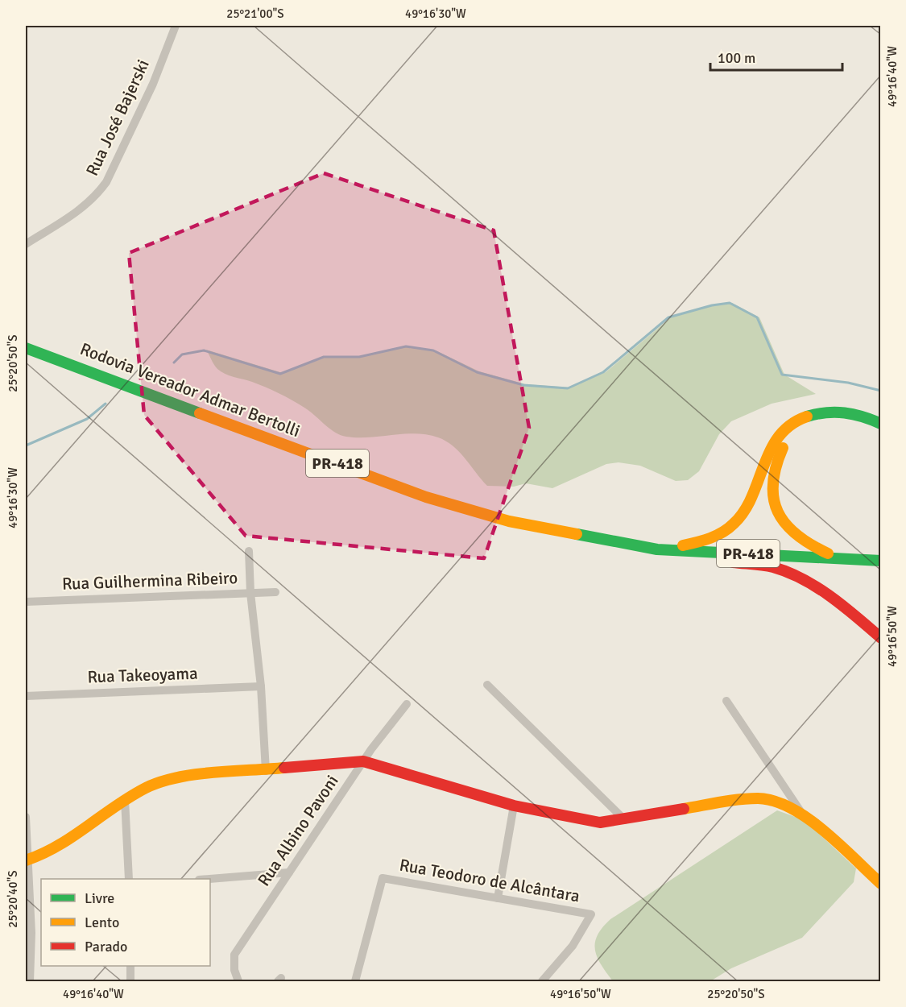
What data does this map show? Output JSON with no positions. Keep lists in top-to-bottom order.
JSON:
{
  "streets": {
    "main road": ["Rodovia Vereador Admar Bertolli", "PR-418"],
    "street": [
      "Rua José Bajerski",
      "Rua Guilhermina Ribeiro",
      "Rua Takeoyama",
      "Rua Albino Pavoni",
      "Rua Teodoro de Alcântara"
    ]
  },
  "legend": ["Livre", "Lento", "Parado"],
  "scale_bar": "100 m",
  "coordinates": [
    "25°21'00\"S",
    "49°16'30\"W",
    "49°16'40\"W",
    "25°20'50\"S",
    "49°16'50\"W",
    "25°20'40\"S"
  ]
}
